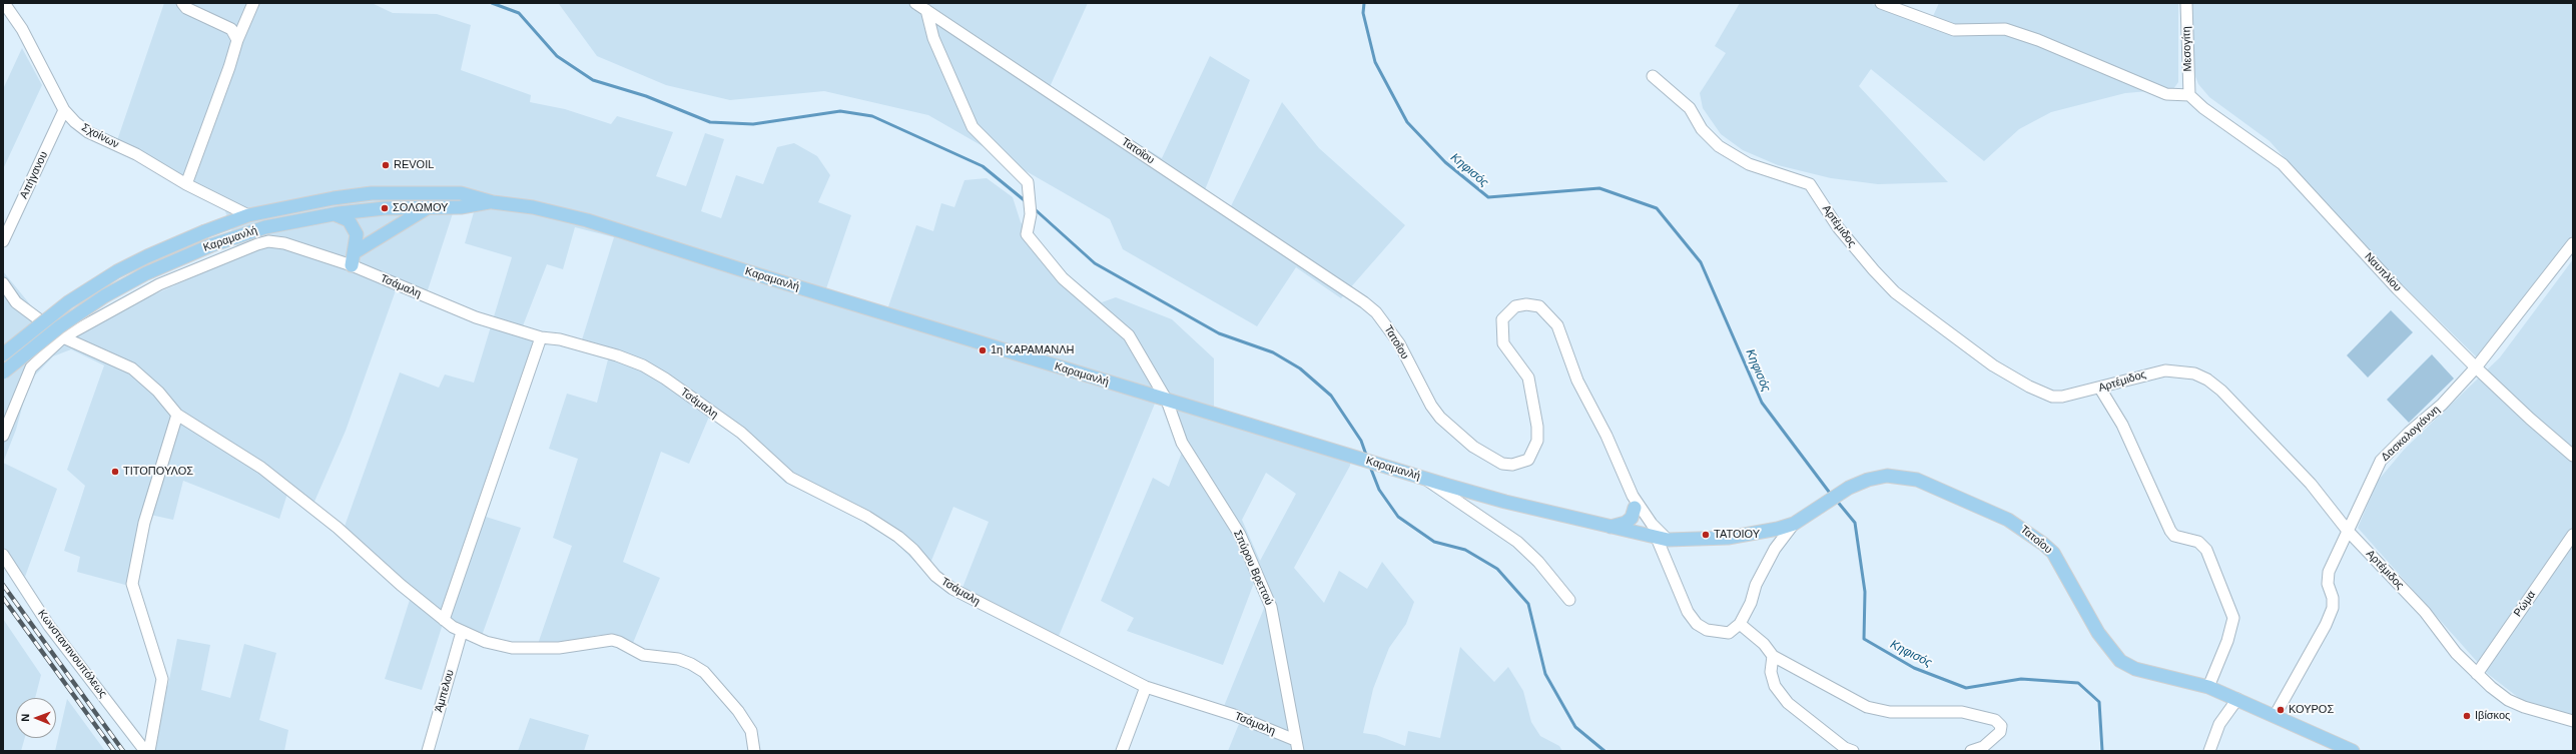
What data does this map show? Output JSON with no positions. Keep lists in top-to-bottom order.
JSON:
{
  "streets": {
    "main road": ["Τατοΐου", "Καραμανλή"],
    "street": [
      "Μεσογίτη",
      "Σχοίνων",
      "Απήγανου",
      "Αρτέμιδος",
      "Ναυπλίου",
      "Τσάμαλη",
      "Δασκαλογιάννη",
      "Σπύρου Βρεττού",
      "Ρώμα",
      "Κωνσταντινουπόλεως",
      "Άμπελου"
    ]
  },
  "crossings": [
    ["Μεσογίτη", "Ναυπλίου"],
    ["Σχοίνων", "Απήγανου"],
    ["Σχοίνων", "Καραμανλή"],
    ["Τατοΐου", "Καραμανλή"],
    ["Τατοΐου", "Δασκαλογιάννη"],
    ["Τατοΐου", "Σπύρου Βρεττού"],
    ["Αρτέμιδος", "Δασκαλογιάννη"],
    ["Αρτέμιδος", "Ρώμα"],
    ["Καραμανλή", "Σπύρου Βρεττού"],
    ["Ναυπλίου", "Δασκαλογιάννη"],
    ["Τσάμαλη", "Σπύρου Βρεττού"]
  ],
  "water": ["Κηφισός"],
  "places": [
    "REVOIL",
    "ΣΟΛΩΜΟΥ",
    "1η ΚΑΡΑΜΑΝΛΗ",
    "ΤΙΤΟΠΟΥΛΟΣ",
    "ΤΑΤΟΙΟΥ",
    "ΚΟΥΡΟΣ",
    "Ιβίσκος"
  ],
  "north": "left"
}
